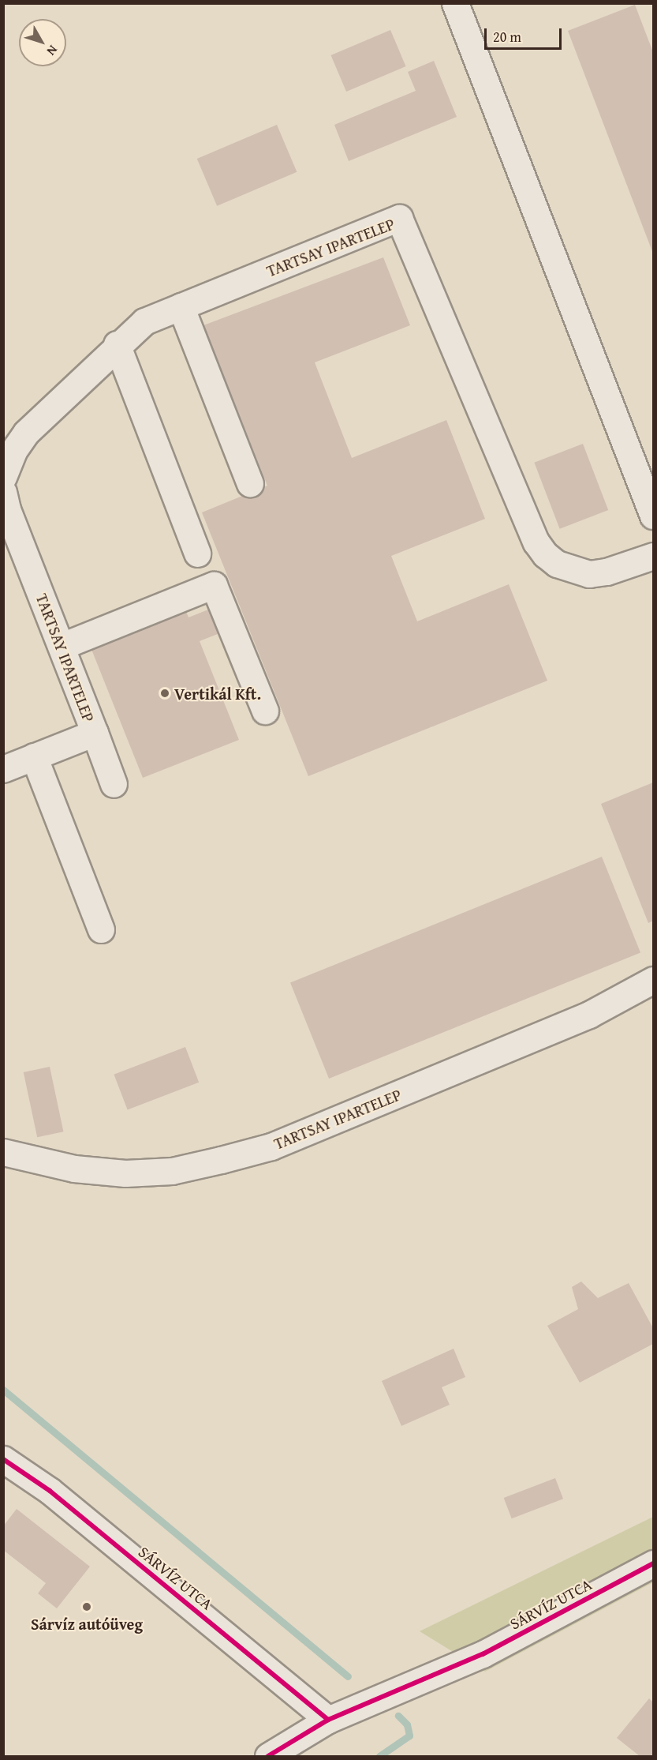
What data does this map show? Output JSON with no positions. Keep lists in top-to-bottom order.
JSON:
{
  "streets": {
    "street": ["TARTSAY IPARTELEP", "SÁRVÍZ UTCA"]
  },
  "places": ["Vertikál Kft.", "Sárvíz autóüveg"],
  "scale_bar": "20 m",
  "north": "bottom right"
}
